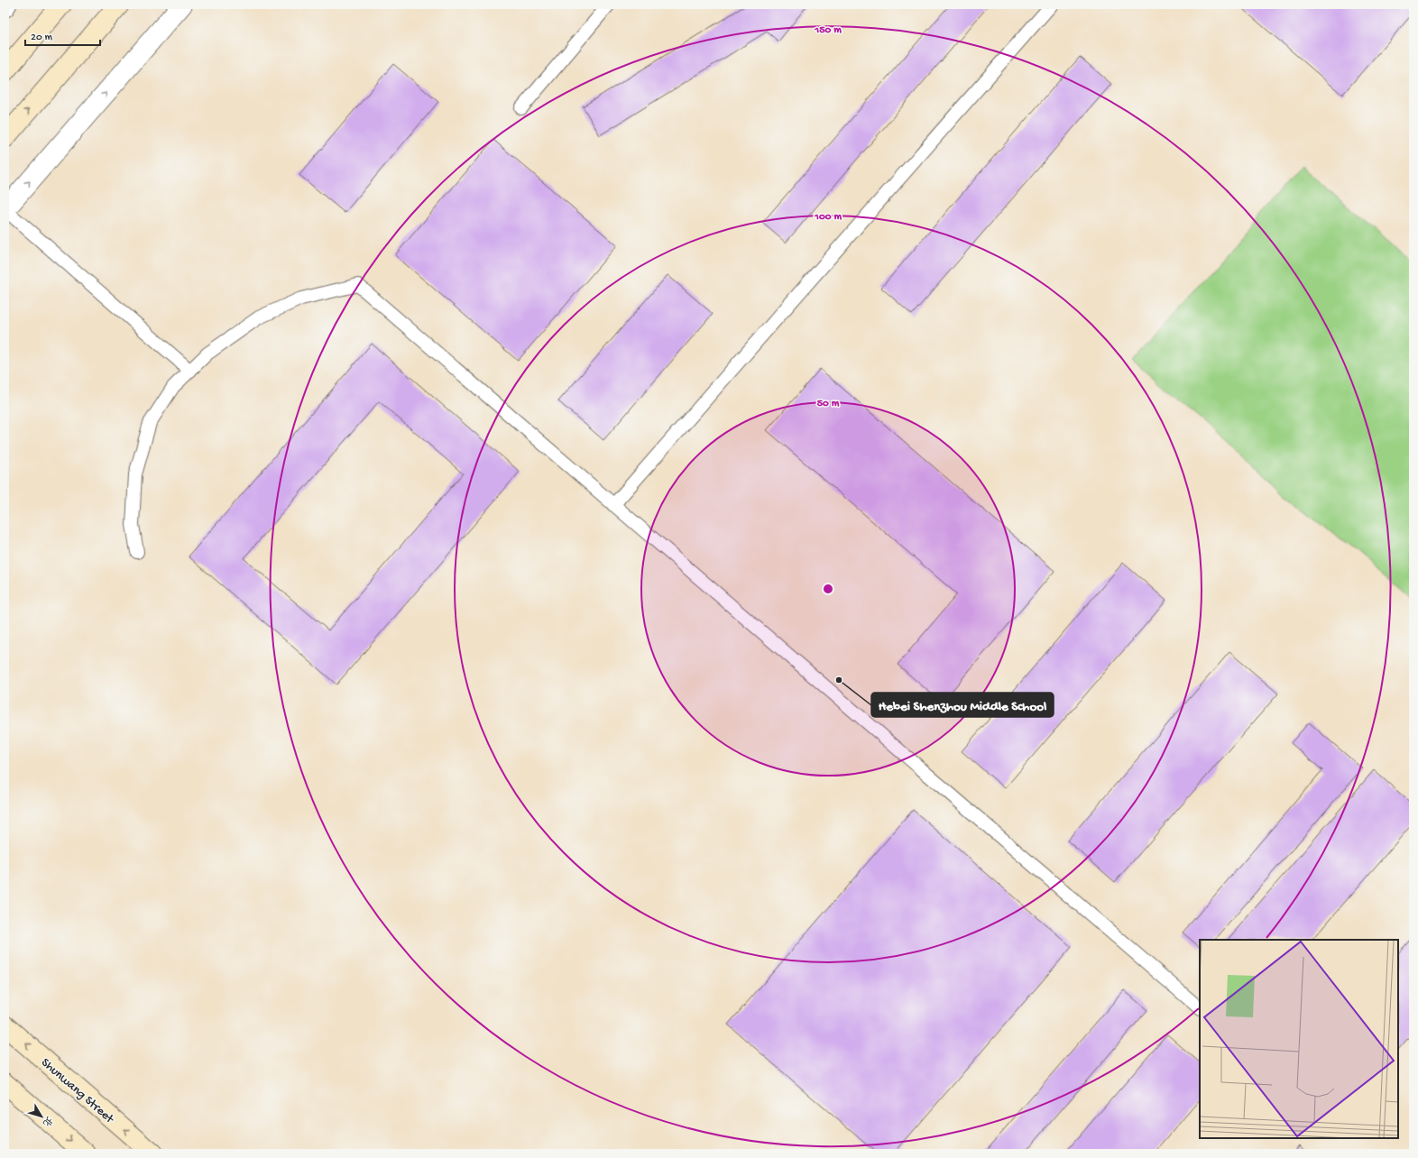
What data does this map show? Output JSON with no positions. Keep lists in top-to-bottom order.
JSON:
{
  "streets": {
    "street": ["Shunwang Street"]
  },
  "places": ["Hebei Shenzhou Middle School"],
  "scale_bar": "20 m",
  "north": "bottom right",
  "rings": ["150 m", "100 m", "50 m"]
}
